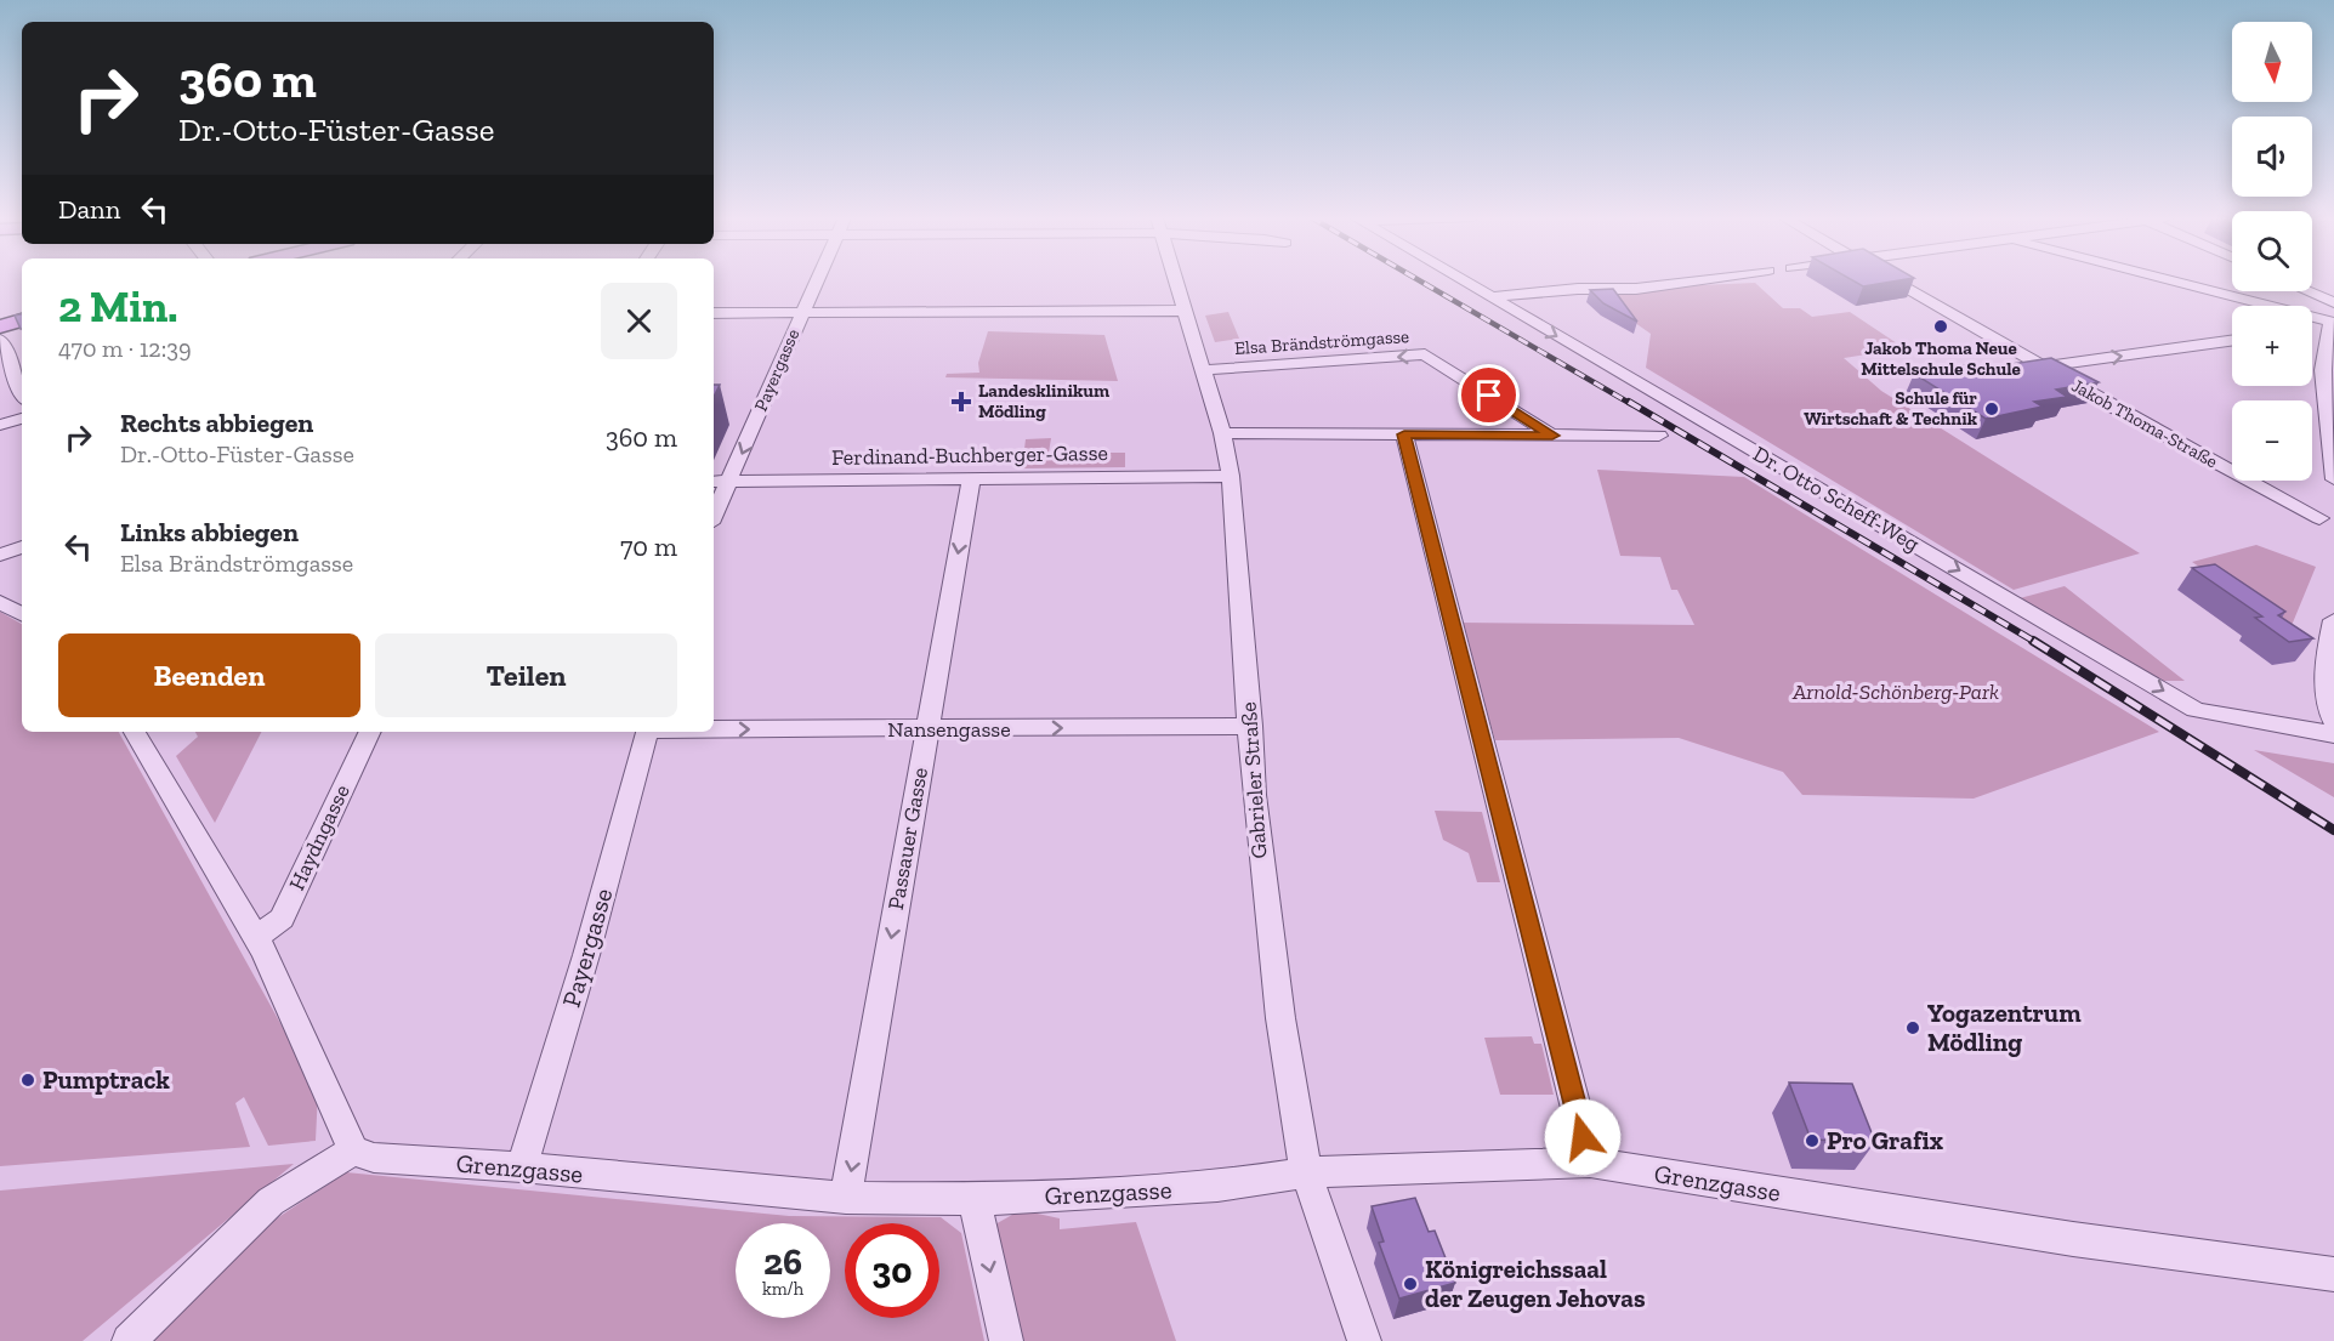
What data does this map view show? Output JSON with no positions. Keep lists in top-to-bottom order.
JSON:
{
  "streets": {
    "street": [
      "Elsa Brändströmgasse",
      "Payergasse",
      "Jakob Thoma-Straße",
      "Ferdinand-Buchberger-Gasse",
      "Dr. Otto Scheff-Weg",
      "Nansengasse",
      "Gabrieler Straße",
      "Haydngasse",
      "Passauer Gasse",
      "Grenzgasse"
    ]
  },
  "crossings": [
    ["Elsa Brändströmgasse", "Gabrieler Straße"],
    ["Payergasse", "Ferdinand-Buchberger-Gasse"],
    ["Payergasse", "Grenzgasse"],
    ["Ferdinand-Buchberger-Gasse", "Gabrieler Straße"],
    ["Ferdinand-Buchberger-Gasse", "Passauer Gasse"],
    ["Nansengasse", "Gabrieler Straße"],
    ["Nansengasse", "Passauer Gasse"],
    ["Gabrieler Straße", "Grenzgasse"],
    ["Passauer Gasse", "Grenzgasse"]
  ],
  "one_way": ["Dr. Otto Scheff-Weg", "Nansengasse", "Passauer Gasse"],
  "parks": ["Arnold-Schönberg-Park"],
  "places": {
    "other": [
      "Jakob Thoma Neue Mittelschule Schule",
      "Schule für Wirtschaft & Technik",
      "Yogazentrum Mödling",
      "Pumptrack",
      "Pro Grafix",
      "Königreichssaal der Zeugen Jehovas"
    ],
    "health": ["Landesklinikum Mödling"]
  },
  "north": "bottom",
  "page": {
    "map_buttons": ["+", "−"],
    "turn": ["360 m", "Dr.-Otto-Füster-Gasse"],
    "then": "Dann",
    "heading": ["2 Min.", "470 m · 12:39"],
    "list": [
      {
        "name": "Rechts abbiegen",
        "note": "Dr.-Otto-Füster-Gasse",
        "value": "360 m"
      },
      {
        "name": "Links abbiegen",
        "note": "Elsa Brändströmgasse",
        "value": "70 m"
      }
    ],
    "buttons": ["Beenden", "Teilen"],
    "speed": "26 km/h",
    "limit": "30"
  }
}
